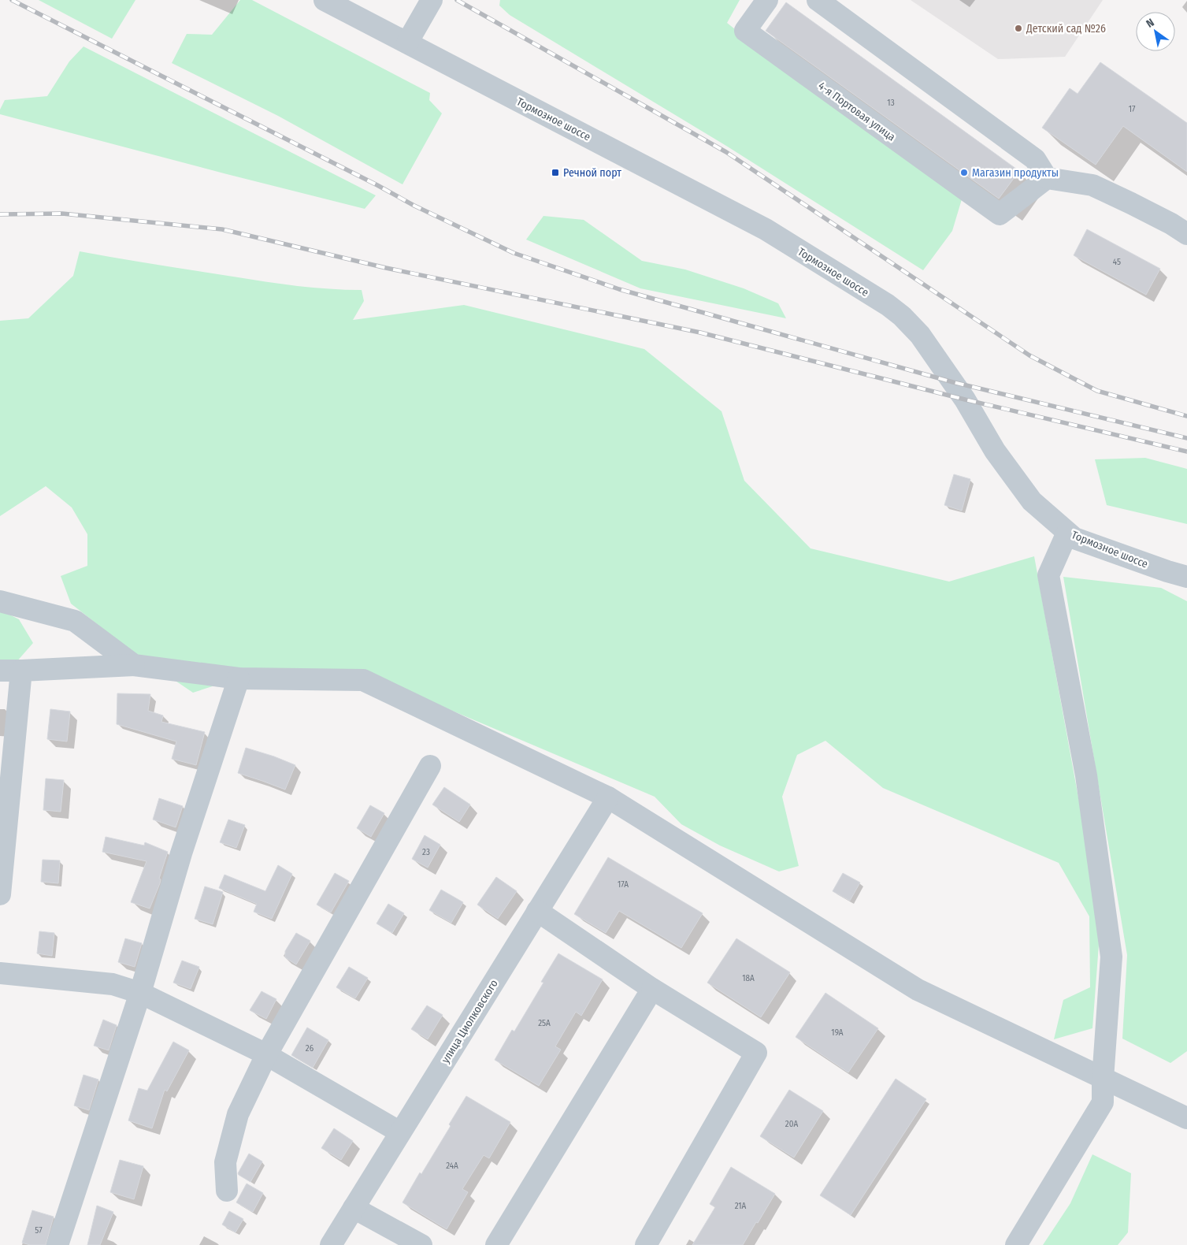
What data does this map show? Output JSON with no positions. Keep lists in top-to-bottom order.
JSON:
{
  "streets": {
    "street": ["4-я Портовая улица", "Тормозное шоссе", "улица Циолковского"]
  },
  "places": {
    "other": ["Детский сад №26", "Магазин продукты"],
    "transit": ["Речной порт"]
  },
  "house_numbers": [
    "13",
    "17",
    "45",
    "23",
    "17А",
    "18А",
    "25А",
    "19А",
    "26",
    "20А",
    "24А",
    "21А",
    "57"
  ],
  "north": "top left"
}
